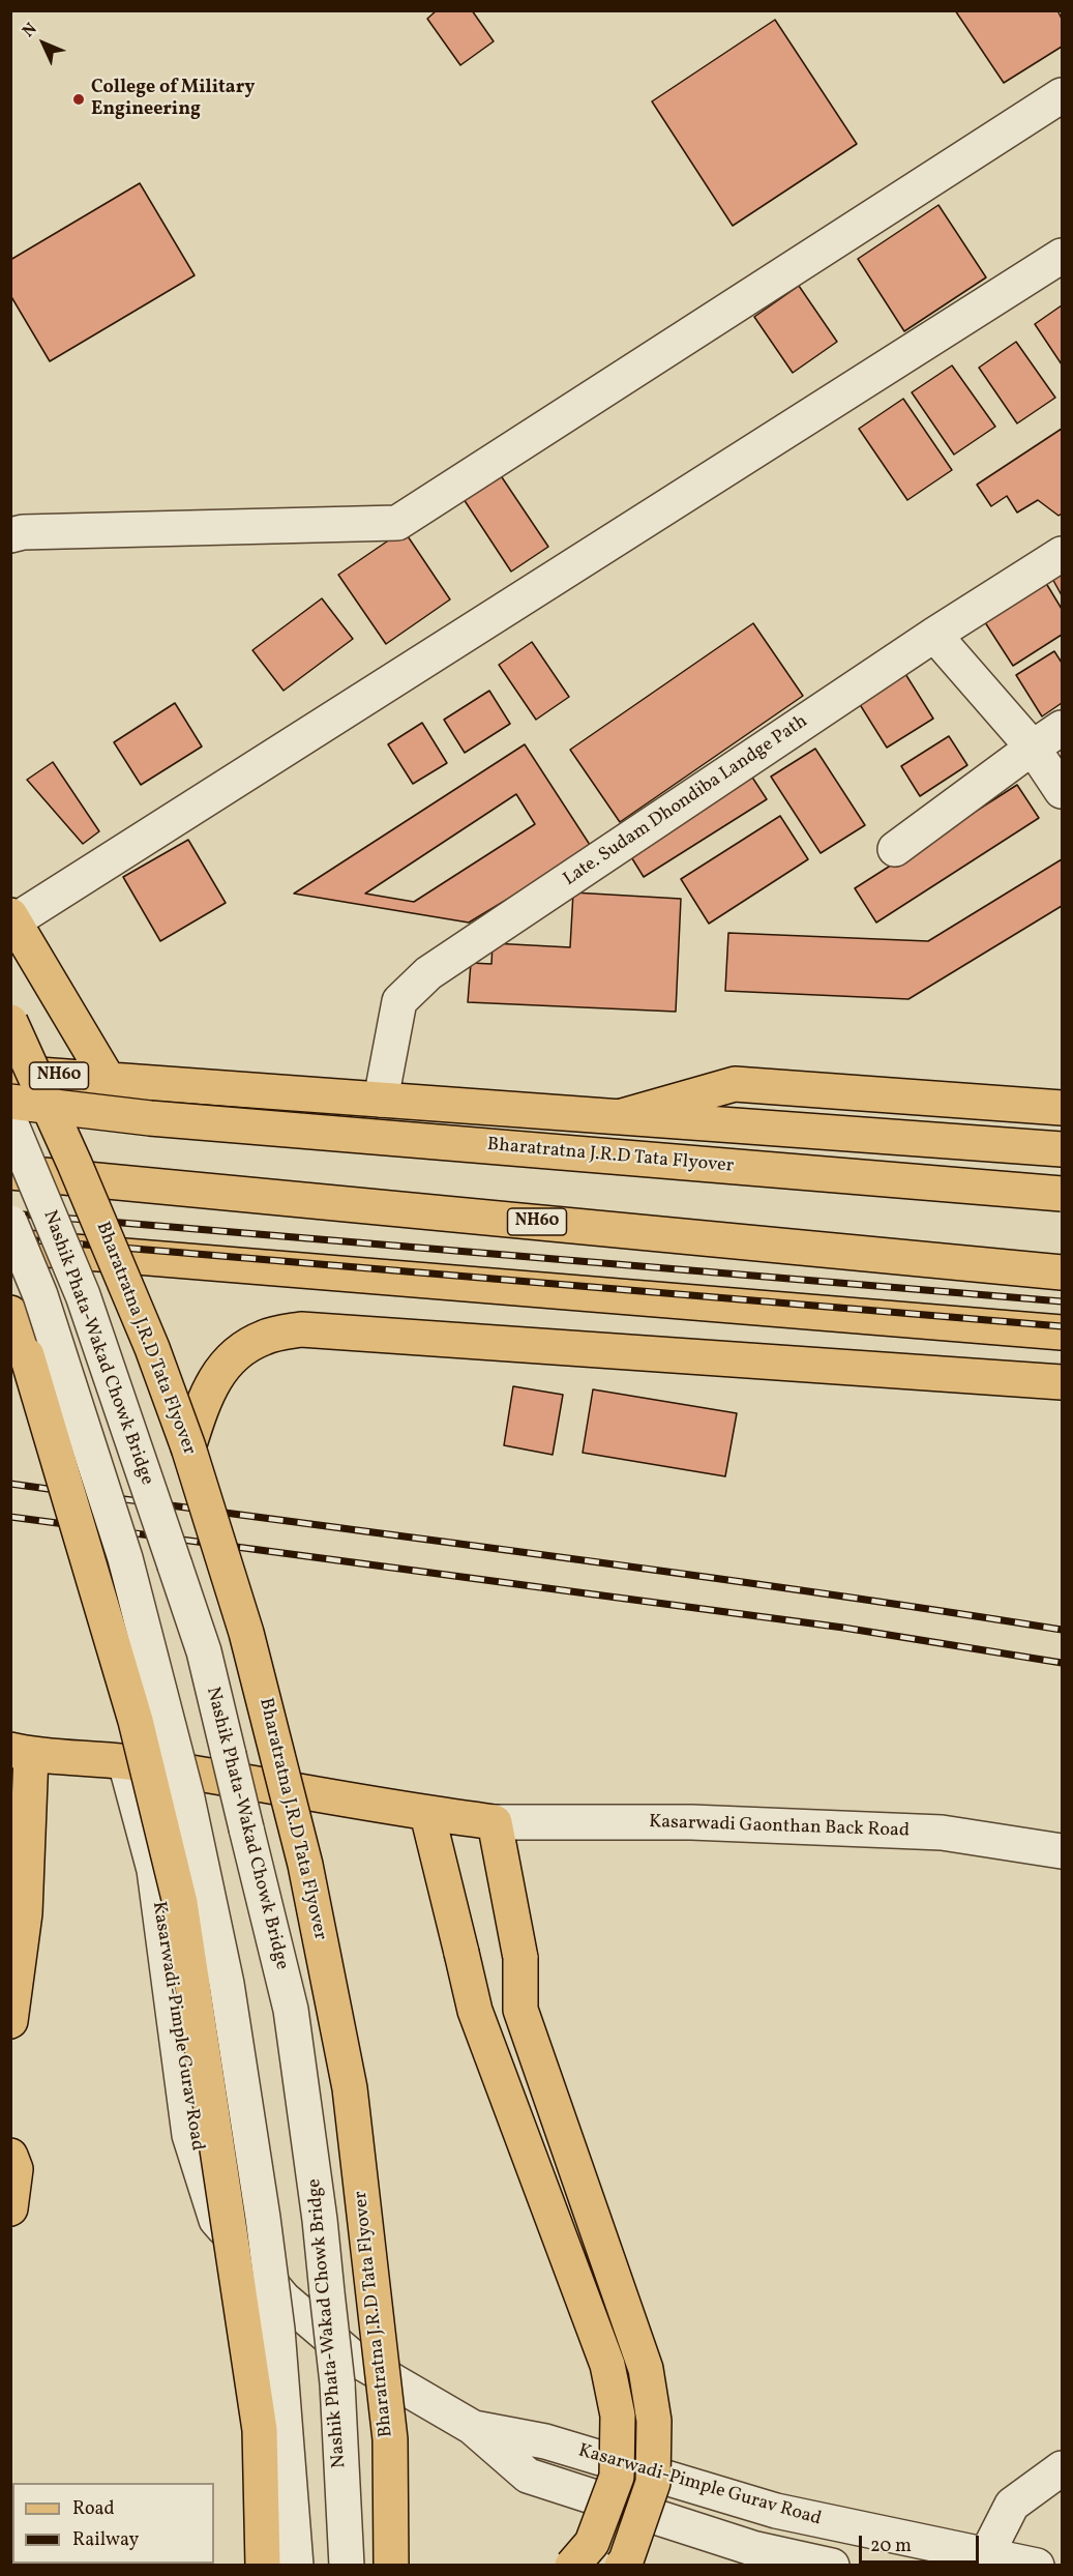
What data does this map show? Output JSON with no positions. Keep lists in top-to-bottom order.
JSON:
{
  "streets": {
    "main road": ["NH60", "Bharatratna J.R.D Tata Flyover"],
    "street": [
      "Late. Sudam Dhondiba Landge Path",
      "Nashik Phata-Wakad Chowk Bridge",
      "Kasarwadi Gaonthan Back Road",
      "Kasarwadi-Pimple Gurav Road"
    ]
  },
  "crossings": [
    ["Late. Sudam Dhondiba Landge Path", "NH60"]
  ],
  "places": ["College of Military Engineering"],
  "legend": ["Road", "Railway"],
  "scale_bar": "20 m",
  "north": "top left"
}
